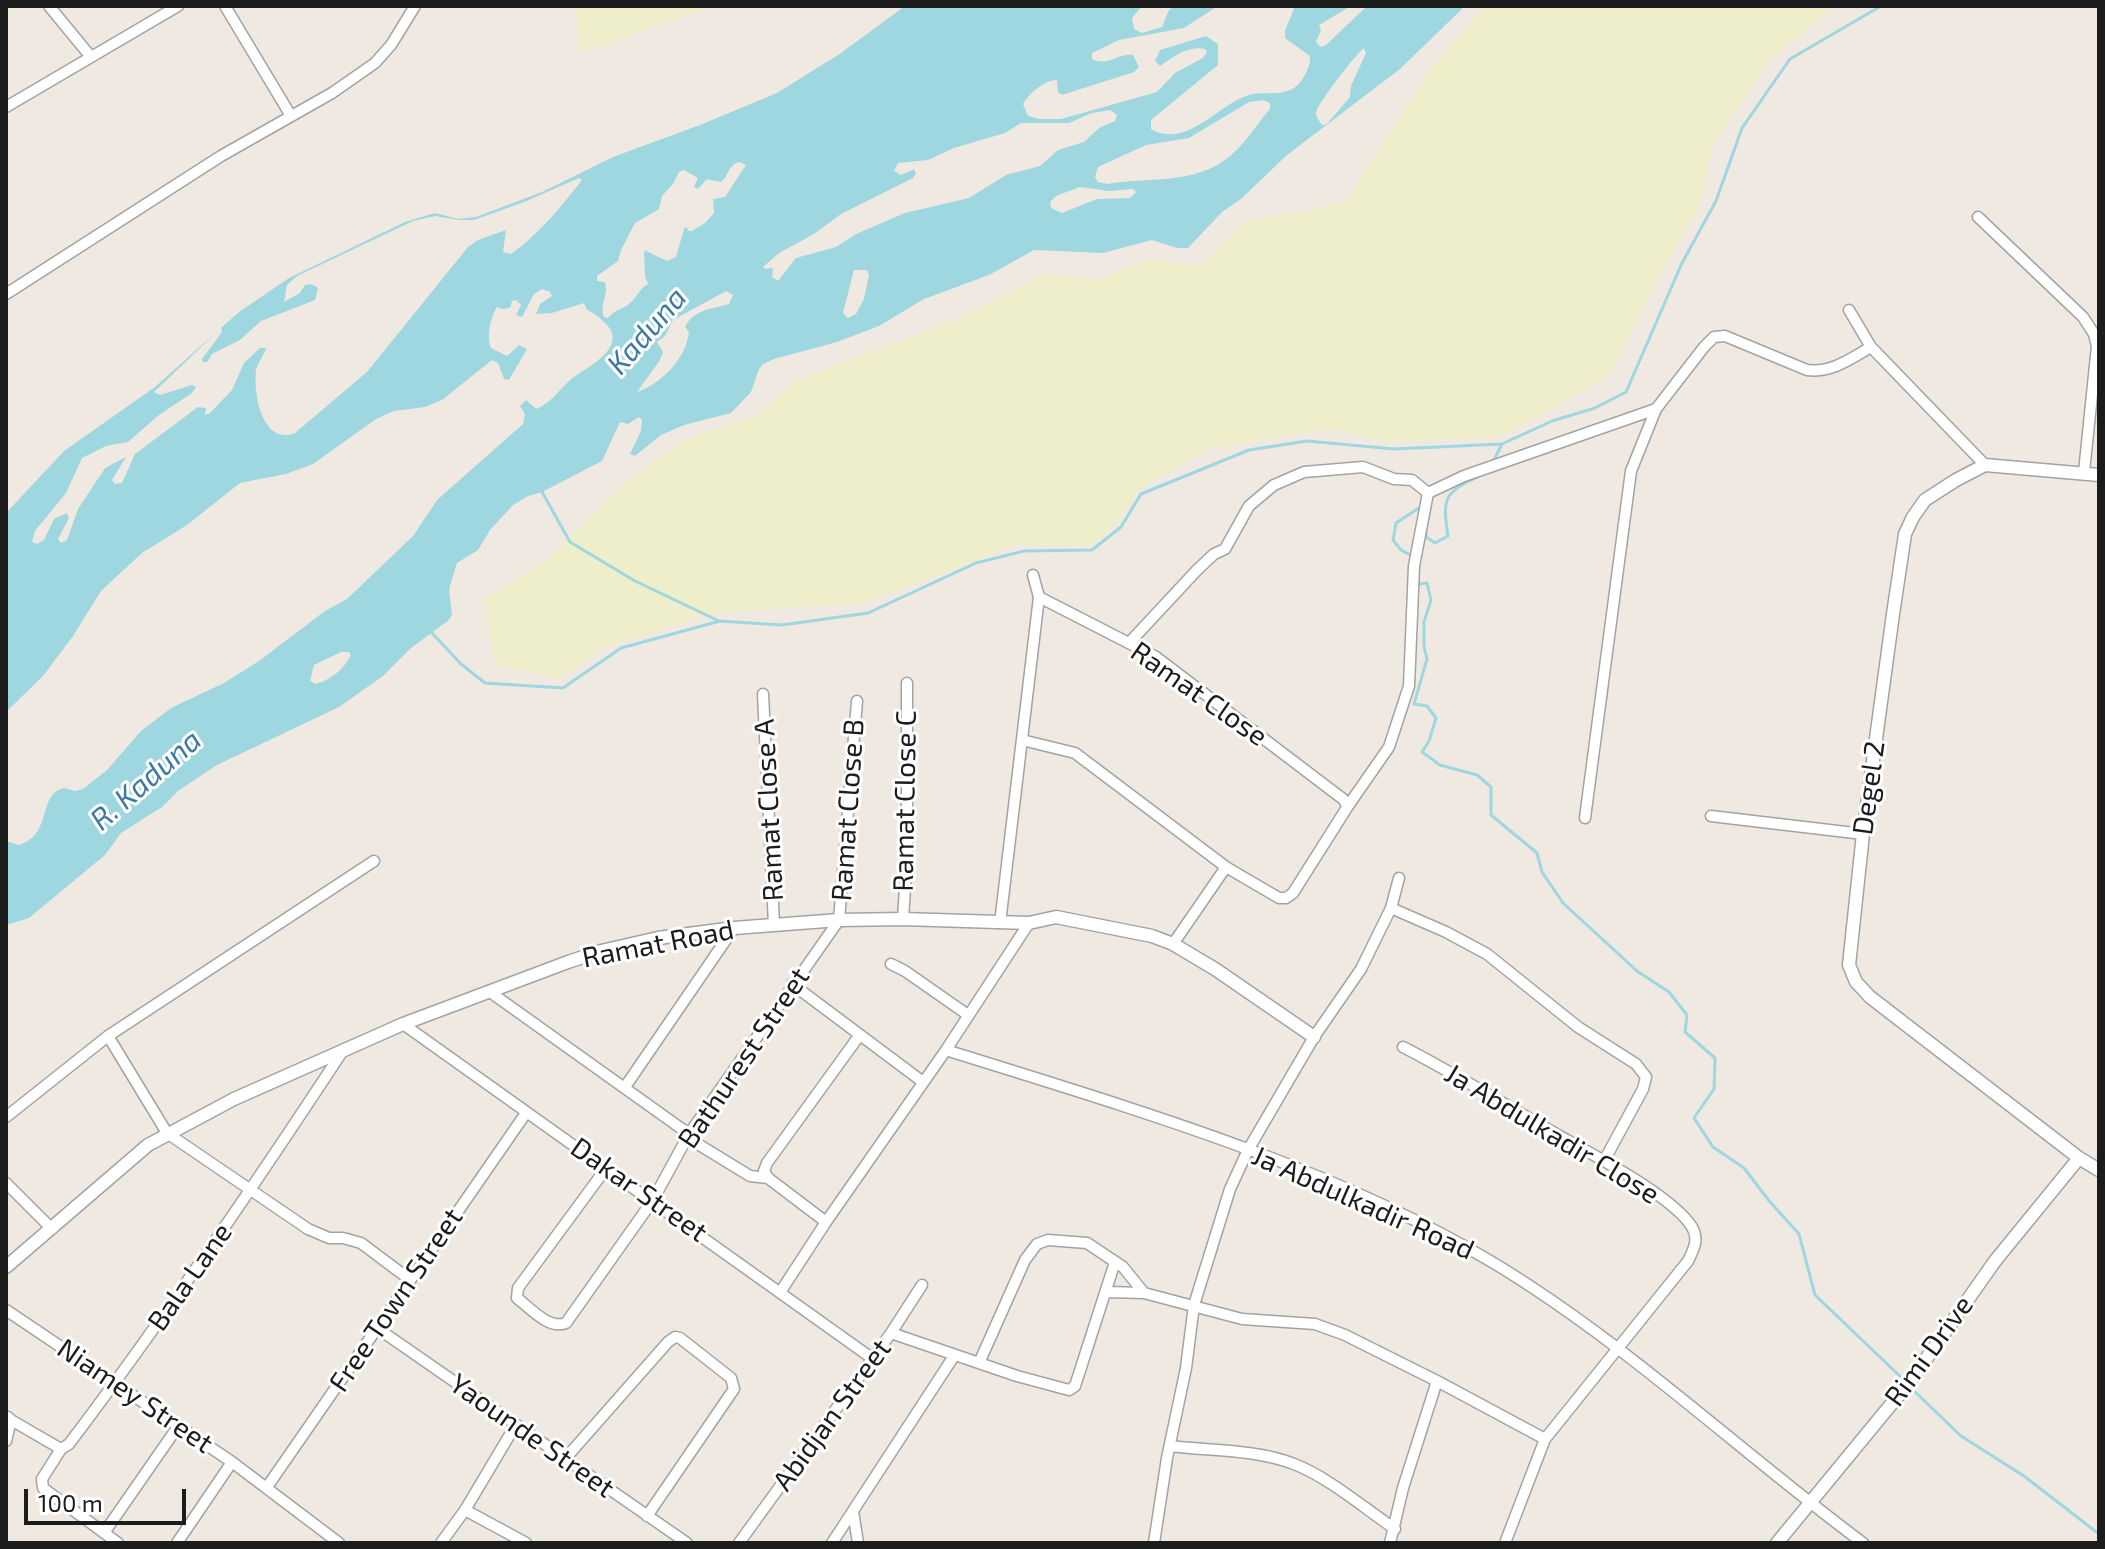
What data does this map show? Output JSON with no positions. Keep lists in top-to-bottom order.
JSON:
{
  "streets": {
    "street": [
      "Ramat Close",
      "Degel 2",
      "Ramat Close C",
      "Ramat Close A",
      "Ramat Close B",
      "Ramat Road",
      "Bathurest Street",
      "Ja Abdulkadir Close",
      "Dakar Street",
      "Ja Abdulkadir Road",
      "Bala Lane",
      "Free Town Street",
      "Rimi Drive",
      "Niamey Street",
      "Abidjan Street",
      "Yaounde Street"
    ]
  },
  "crossings": [
    ["Degel 2", "Rimi Drive"],
    ["Ramat Close C", "Ramat Road"],
    ["Ramat Close A", "Ramat Road"],
    ["Ramat Close B", "Ramat Road"],
    ["Ramat Close B", "Bathurest Street"],
    ["Ramat Road", "Bathurest Street"],
    ["Ramat Road", "Dakar Street"],
    ["Ramat Road", "Bala Lane"],
    ["Bathurest Street", "Dakar Street"],
    ["Ja Abdulkadir Close", "Ja Abdulkadir Road"],
    ["Dakar Street", "Free Town Street"],
    ["Dakar Street", "Abidjan Street"],
    ["Ja Abdulkadir Road", "Rimi Drive"],
    ["Bala Lane", "Niamey Street"],
    ["Free Town Street", "Niamey Street"],
    ["Free Town Street", "Yaounde Street"]
  ],
  "water": ["Kaduna", "R. Kaduna"],
  "scale_bar": "100 m"
}
